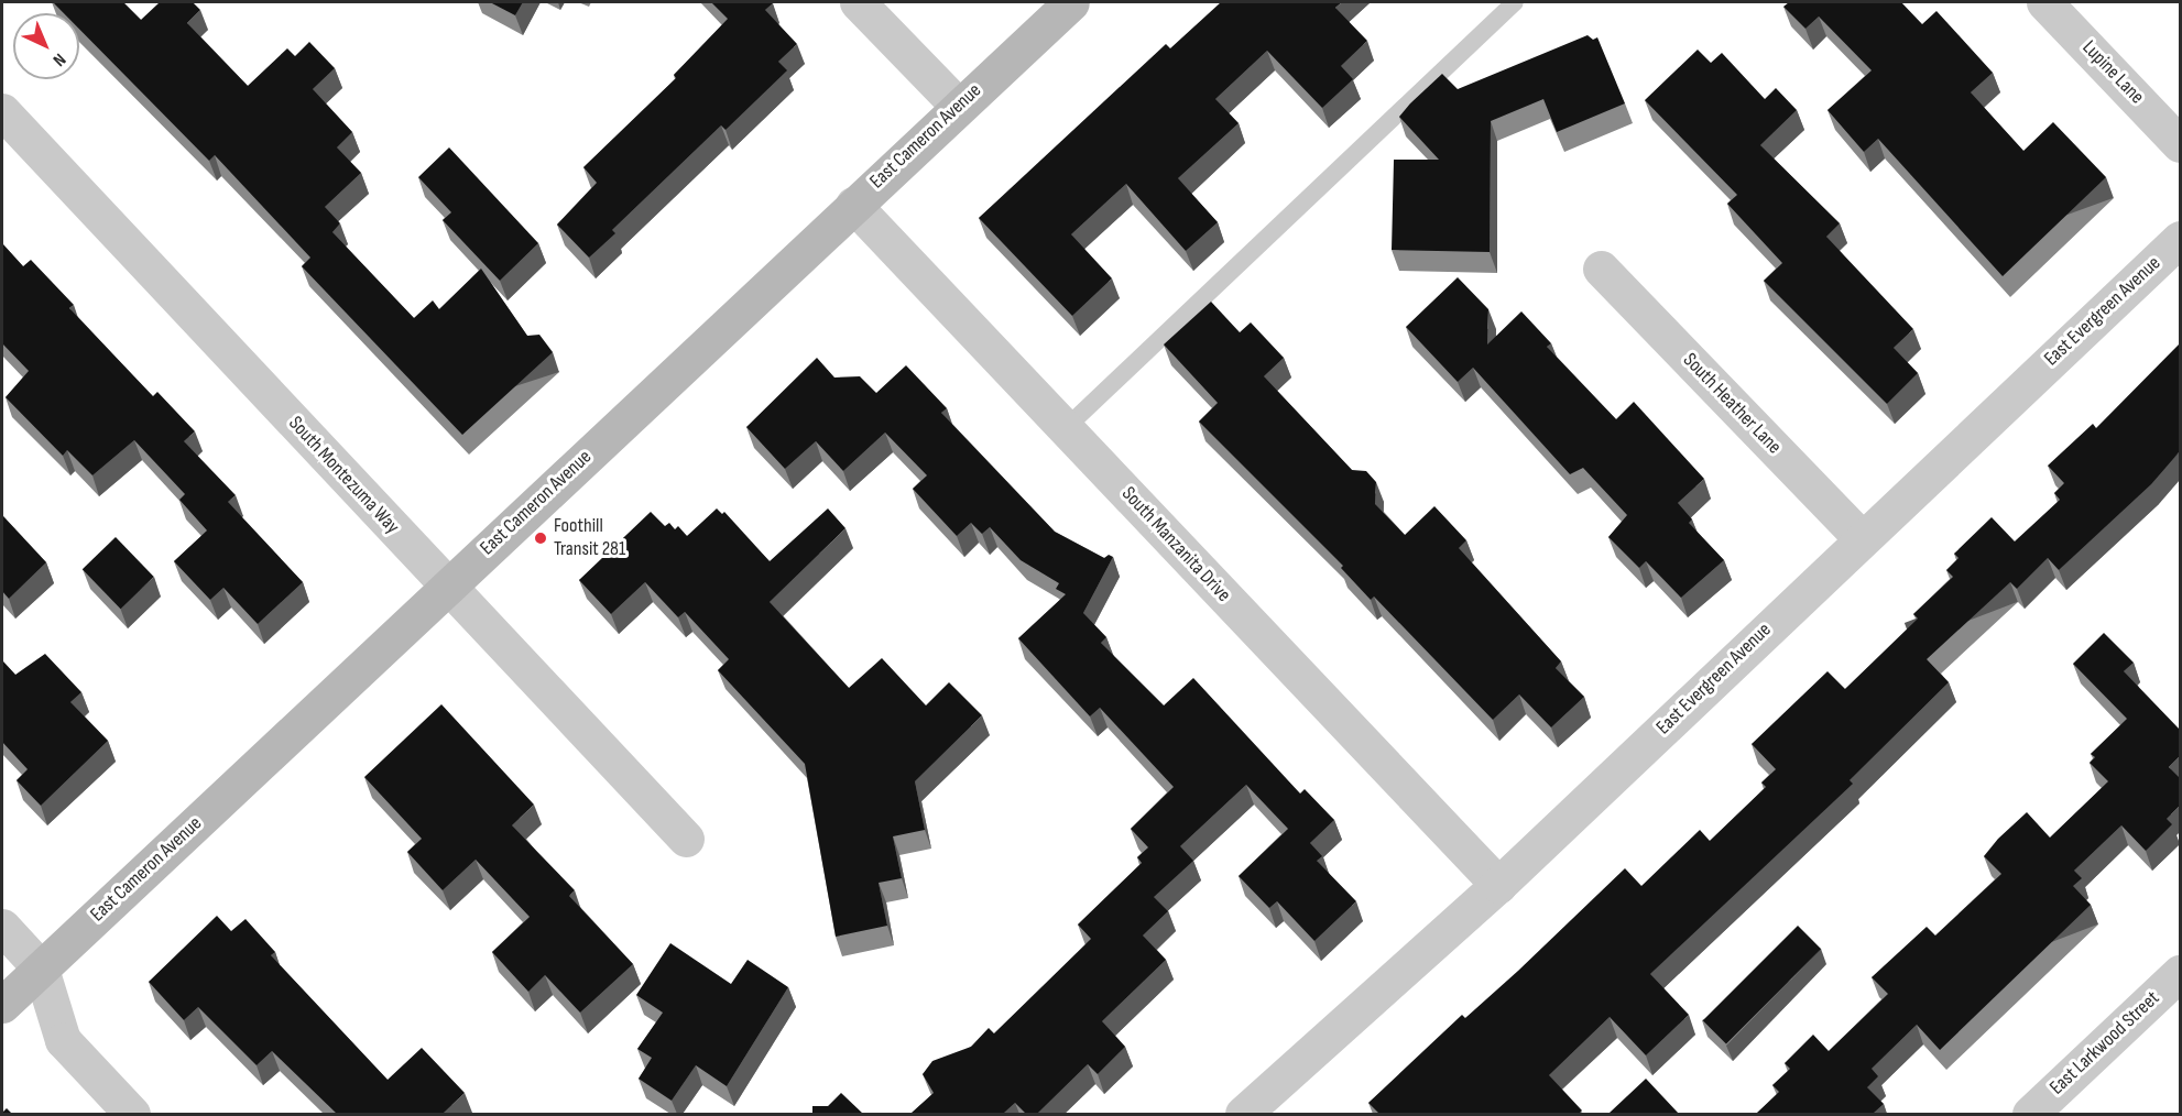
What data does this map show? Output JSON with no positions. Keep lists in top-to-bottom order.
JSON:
{
  "streets": {
    "main road": ["East Cameron Avenue"],
    "street": [
      "Lupine Lane",
      "East Evergreen Avenue",
      "South Heather Lane",
      "South Montezuma Way",
      "South Manzanita Drive",
      "East Larkwood Street"
    ]
  },
  "crossings": [
    ["East Cameron Avenue", "South Montezuma Way"],
    ["East Cameron Avenue", "South Manzanita Drive"],
    ["East Evergreen Avenue", "South Heather Lane"],
    ["East Evergreen Avenue", "South Manzanita Drive"]
  ],
  "places": ["Foothill Transit 281"],
  "north": "bottom right"
}
